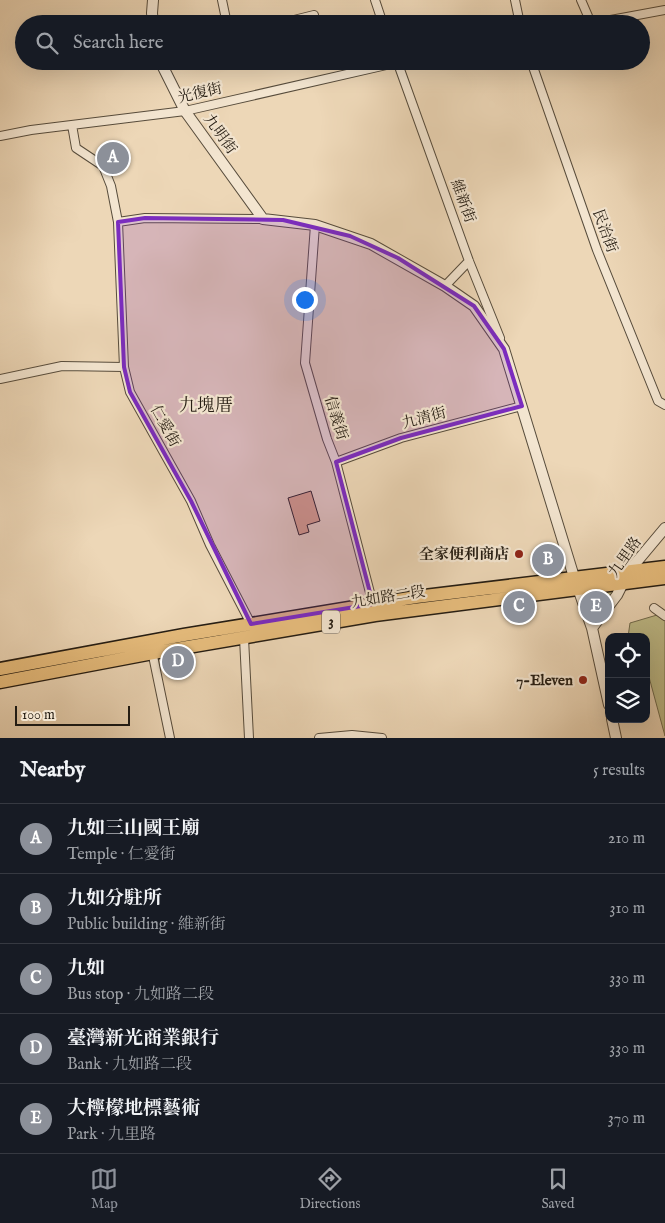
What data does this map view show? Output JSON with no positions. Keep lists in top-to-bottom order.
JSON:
{
  "streets": {
    "main road": ["九如路二段", "3"],
    "street": [
      "光復街",
      "九明街",
      "維新街",
      "民治街",
      "信義街",
      "九清街",
      "仁愛街",
      "九里路"
    ]
  },
  "crossings": [
    ["光復街", "九明街"],
    ["光復街", "仁愛街"],
    ["九明街", "維新街"],
    ["維新街", "信義街"],
    ["維新街", "九清街"],
    ["維新街", "九里路"],
    ["維新街", "九如路二段"],
    ["信義街", "九清街"],
    ["信義街", "九如路二段"],
    ["仁愛街", "九如路二段"],
    ["九里路", "九如路二段"]
  ],
  "districts": ["九塊厝"],
  "places": ["全家便利商店", "7-Eleven"],
  "scale_bar": "100 m",
  "page": {
    "search": "Search here",
    "pins": [
      "A",
      "B",
      "C",
      "E",
      "D"
    ],
    "scale": "100 m",
    "heading": ["Nearby", "5 results"],
    "list": [
      {
        "mark": "A",
        "name": "九如三山國王廟",
        "note": "Temple · 仁愛街",
        "value": "210 m"
      },
      {
        "mark": "B",
        "name": "九如分駐所",
        "note": "Public building · 維新街",
        "value": "310 m"
      },
      {
        "mark": "C",
        "name": "九如",
        "note": "Bus stop · 九如路二段",
        "value": "330 m"
      },
      {
        "mark": "D",
        "name": "臺灣新光商業銀行",
        "note": "Bank · 九如路二段",
        "value": "330 m"
      },
      {
        "mark": "E",
        "name": "大檸檬地標藝術",
        "note": "Park · 九里路",
        "value": "370 m"
      }
    ],
    "nav": ["Map", "Directions", "Saved"]
  }
}
